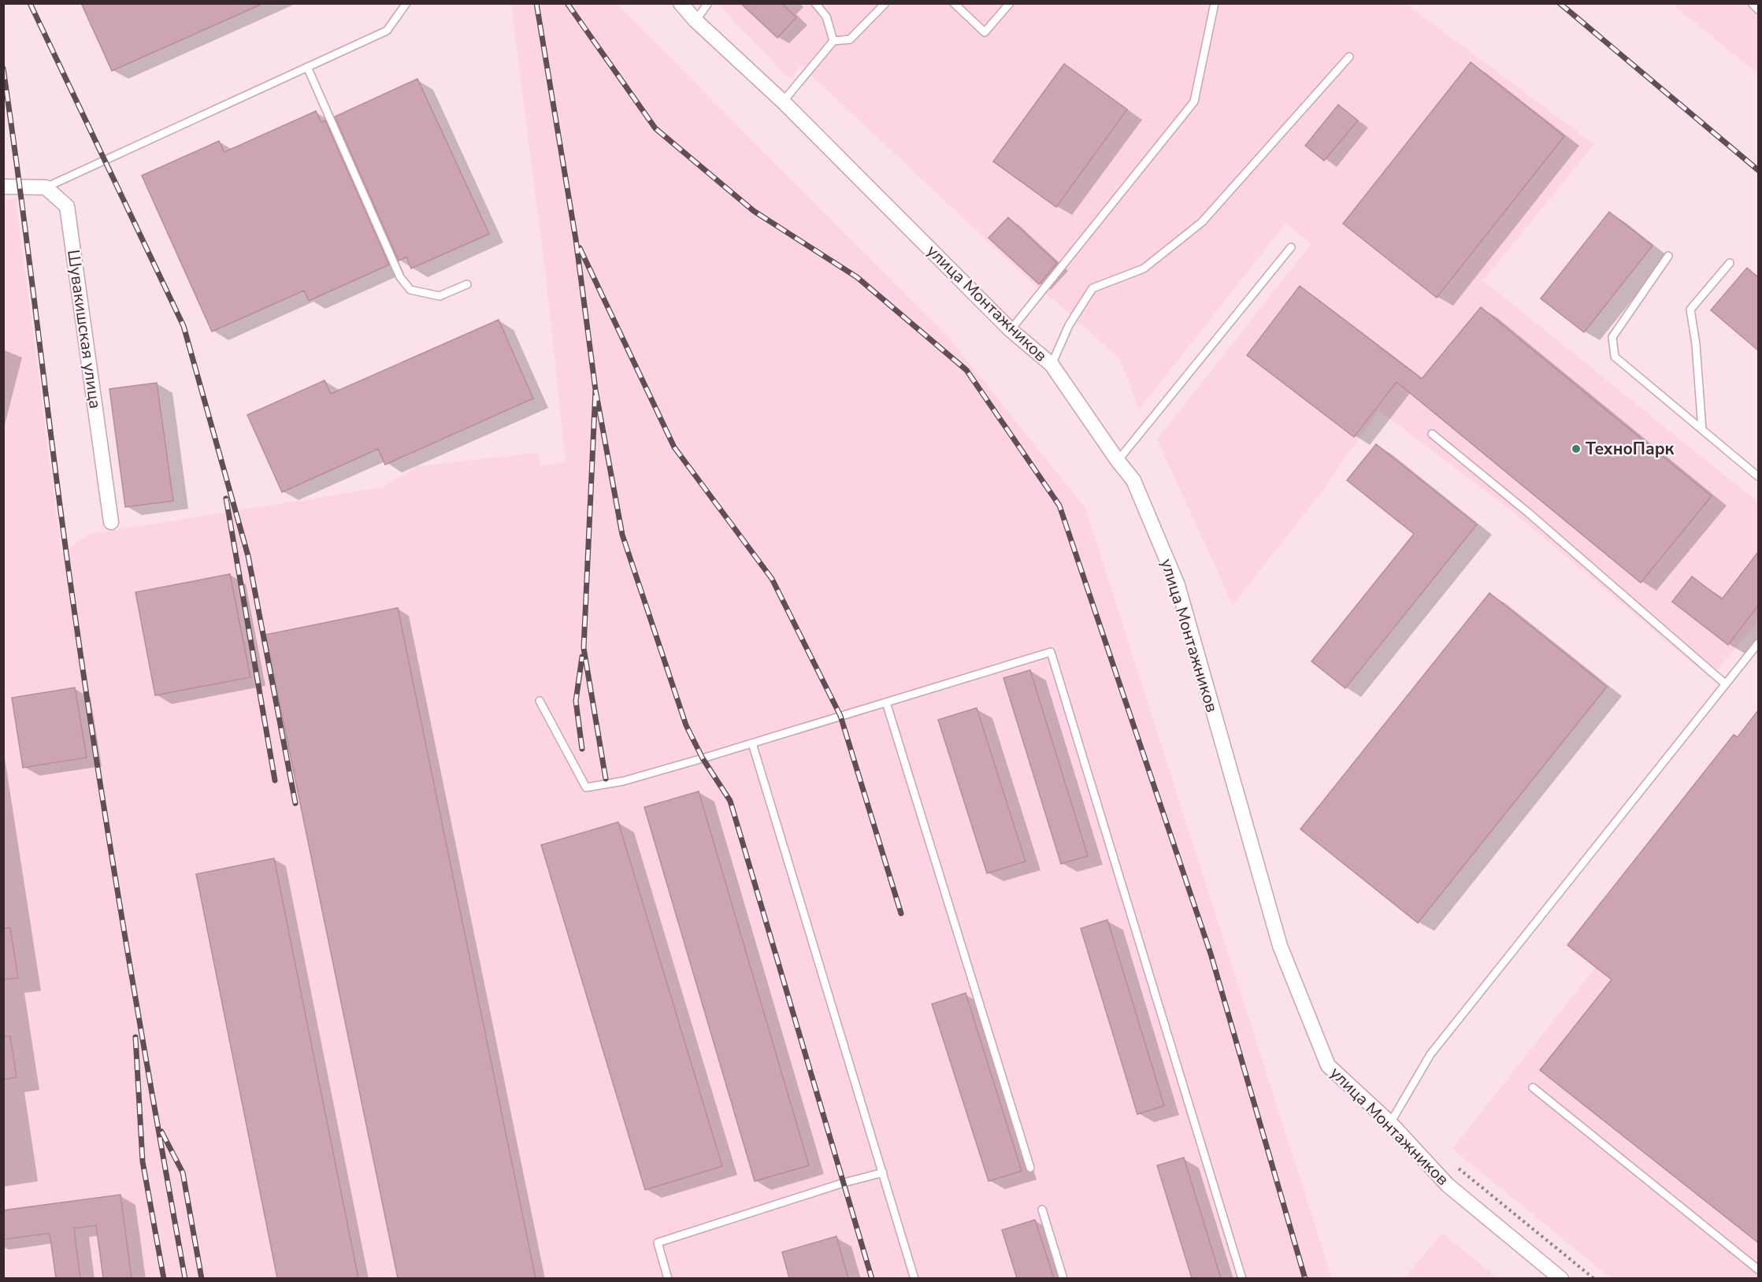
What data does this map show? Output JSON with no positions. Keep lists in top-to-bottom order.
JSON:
{
  "streets": {
    "street": ["улица Монтажников", "Шувакишская улица"]
  },
  "places": ["ТехноПарк"]
}
